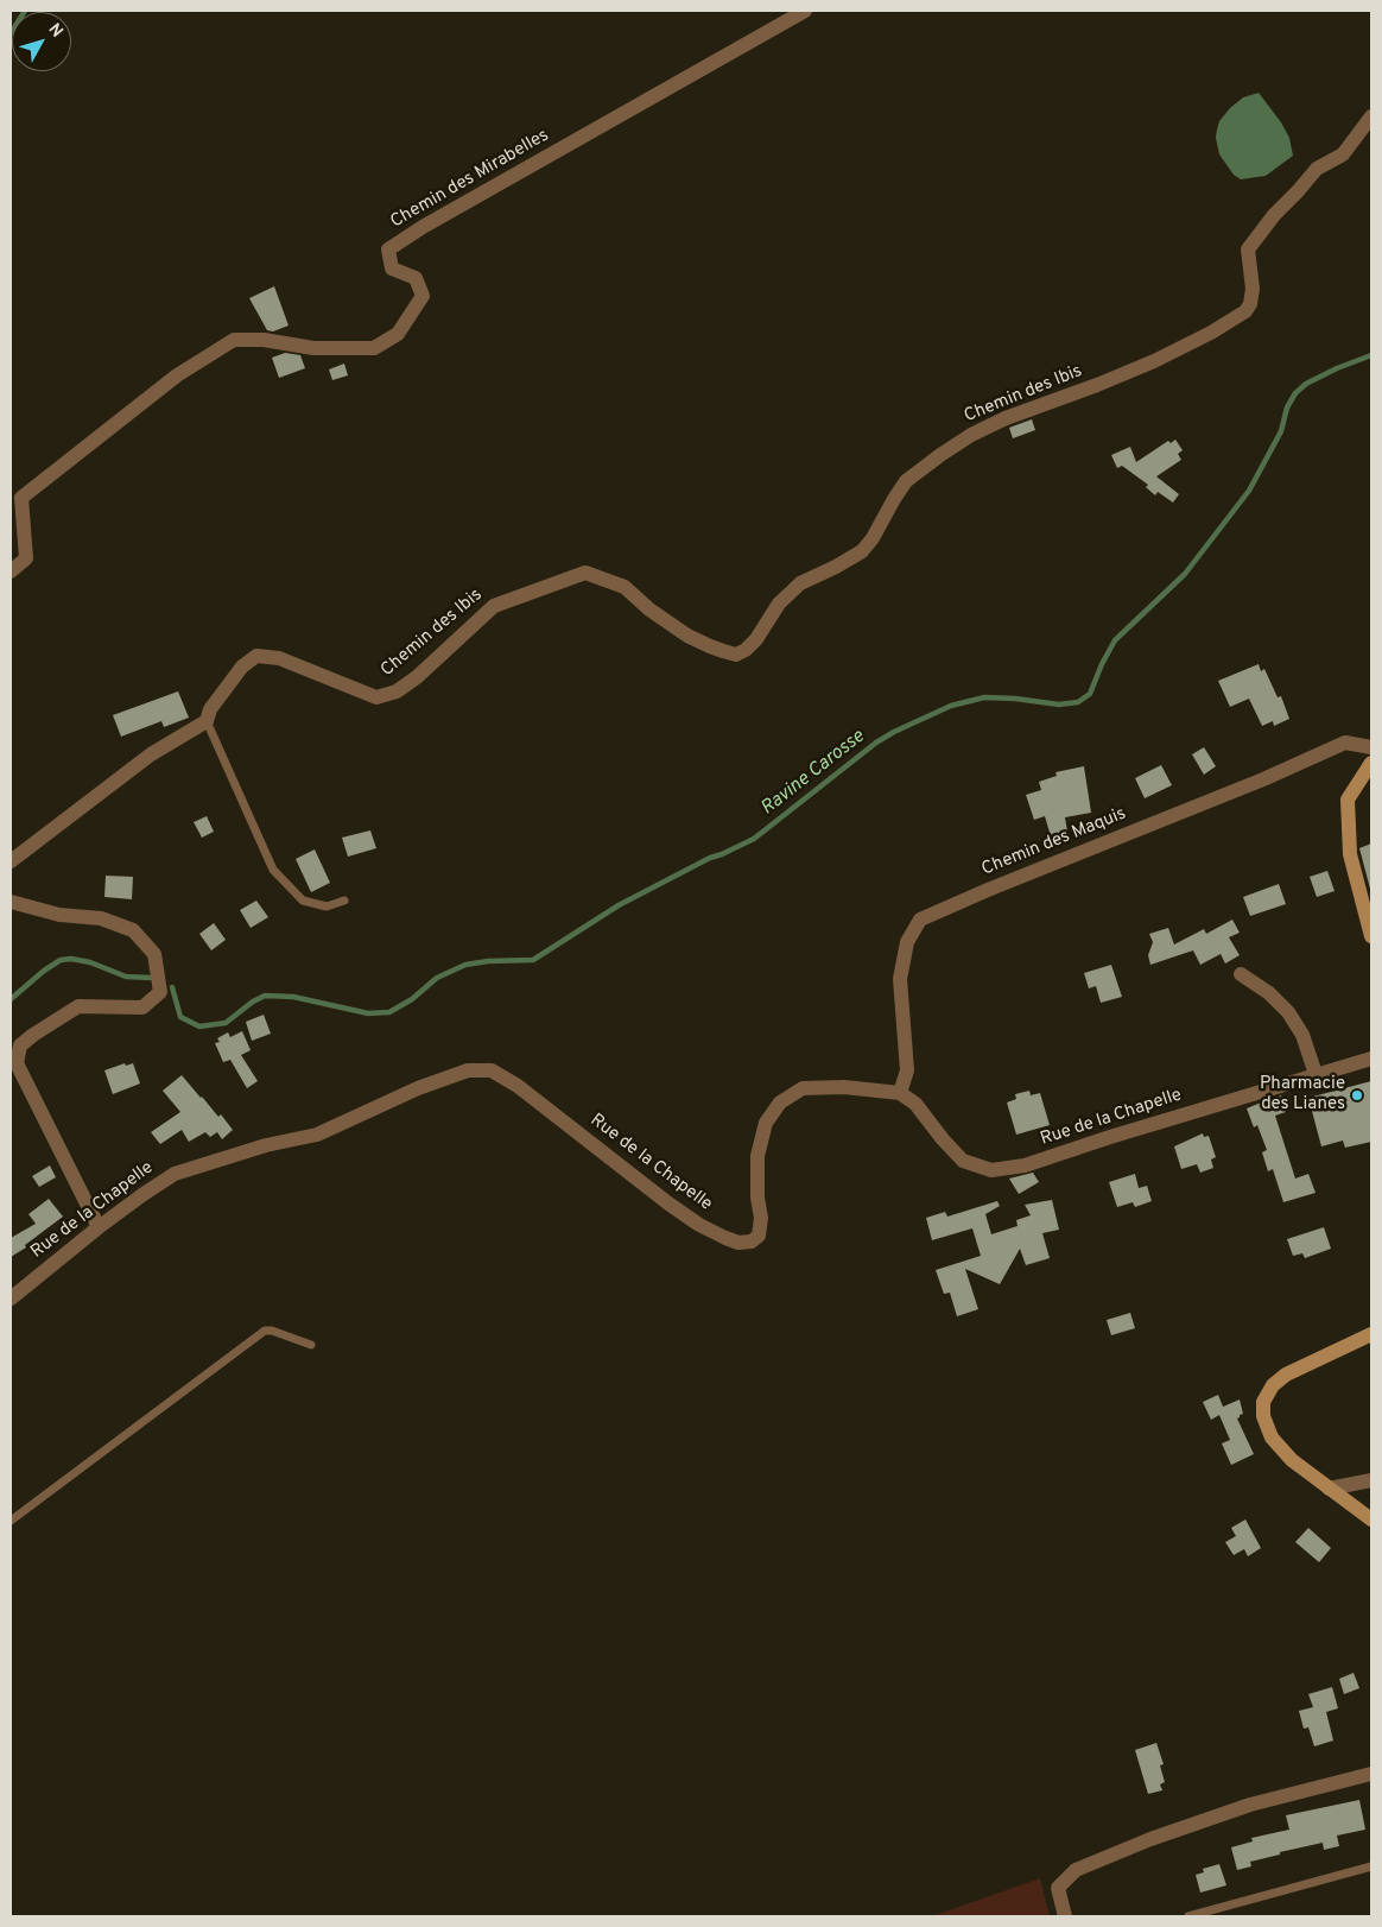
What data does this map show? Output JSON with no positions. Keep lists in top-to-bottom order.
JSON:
{
  "streets": {
    "street": [
      "Chemin des Mirabelles",
      "Chemin des Ibis",
      "Chemin des Maquis",
      "Rue de la Chapelle"
    ]
  },
  "crossings": [
    ["Chemin des Maquis", "Rue de la Chapelle"]
  ],
  "water": ["Ravine Carosse"],
  "places": ["Pharmacie des Lianes"],
  "north": "top right"
}
